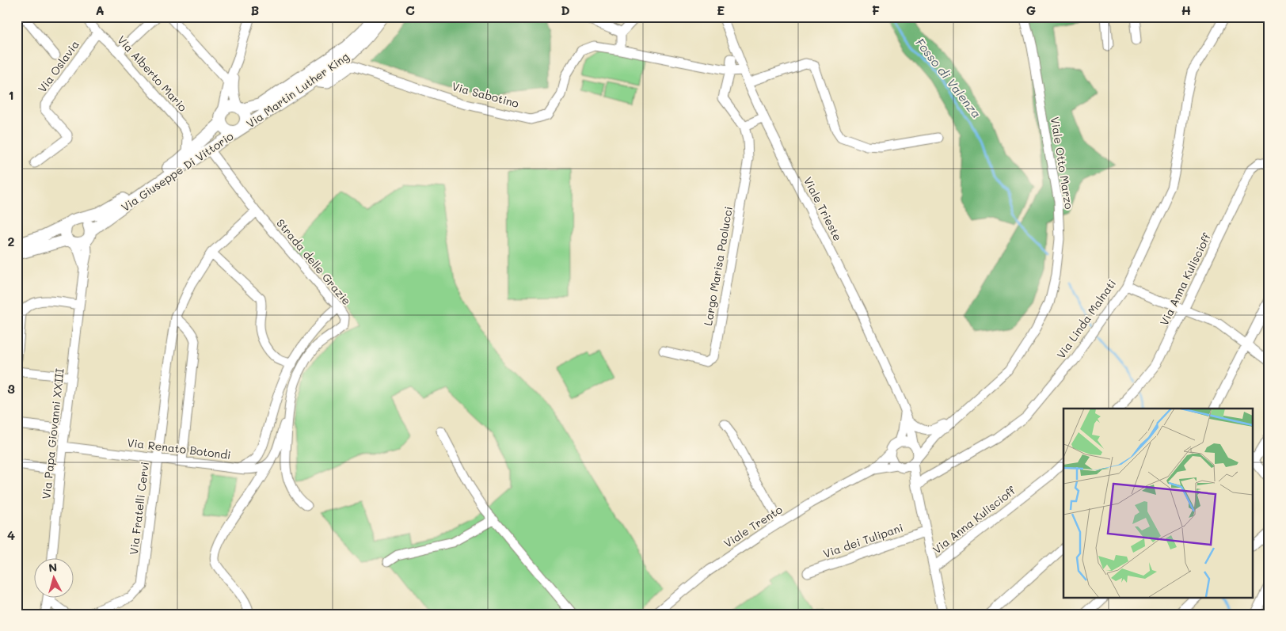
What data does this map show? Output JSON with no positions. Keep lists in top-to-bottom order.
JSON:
{
  "streets": {
    "main road": ["Via Martin Luther King", "Via Giuseppe Di Vittorio"],
    "street": [
      "Via Oslavia",
      "Via Alberto Mario",
      "Via Sabotino",
      "Viale Otto Marzo",
      "Viale Trieste",
      "Strada delle Grazie",
      "Largo Marisa Paolucci",
      "Via Anna Kuliscioff",
      "Via Linda Malnati",
      "Via Papa Giovanni XXIII",
      "Via Renato Botondi",
      "Via Fratelli Cervi",
      "Viale Trento",
      "Via dei Tulipani"
    ]
  },
  "crossings": [
    ["Via Oslavia", "Via Alberto Mario"],
    ["Via Alberto Mario", "Via Giuseppe Di Vittorio"],
    ["Via Martin Luther King", "Via Sabotino"],
    ["Via Martin Luther King", "Via Giuseppe Di Vittorio"],
    ["Viale Otto Marzo", "Viale Trieste"],
    ["Viale Otto Marzo", "Viale Trento"],
    ["Via Giuseppe Di Vittorio", "Strada delle Grazie"],
    ["Via Giuseppe Di Vittorio", "Via Papa Giovanni XXIII"],
    ["Viale Trieste", "Viale Trento"],
    ["Strada delle Grazie", "Via Renato Botondi"],
    ["Strada delle Grazie", "Via Fratelli Cervi"],
    ["Via Papa Giovanni XXIII", "Via Renato Botondi"],
    ["Via Renato Botondi", "Via Fratelli Cervi"]
  ],
  "water": ["Fosso di Valenza"],
  "north": "top",
  "grid": {
    "columns": [
      "A",
      "B",
      "C",
      "D",
      "E",
      "F",
      "G",
      "H"
    ],
    "rows": [
      "1",
      "2",
      "3",
      "4"
    ]
  }
}
